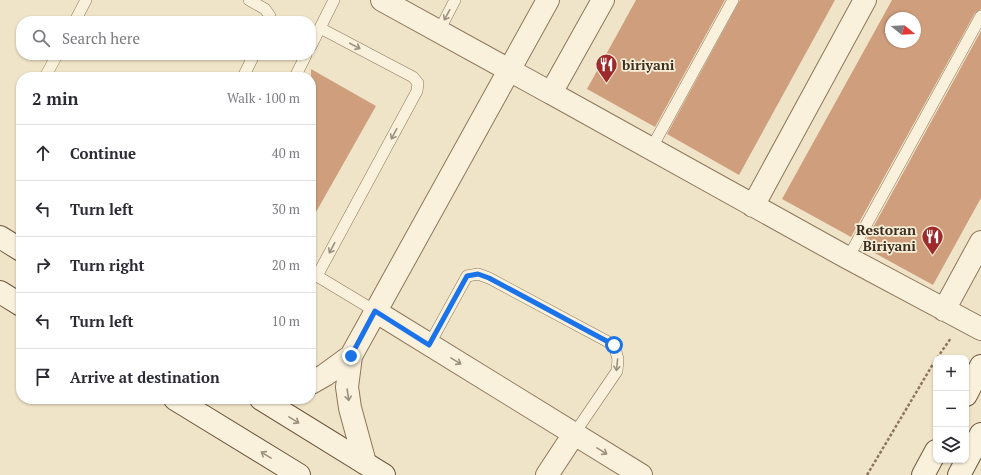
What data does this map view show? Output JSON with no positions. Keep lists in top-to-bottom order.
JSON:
{
  "places": {
    "restaurant": ["biriyani", "Restoran Biriyani"]
  },
  "north": "right",
  "page": {
    "search": "Search here",
    "heading": ["2 min", "Walk · 100 m"],
    "list": [
      ["Continue", "40 m"],
      ["Turn left", "30 m"],
      ["Turn right", "20 m"],
      ["Turn left", "10 m"],
      "Arrive at destination"
    ],
    "map_buttons": ["+", "−"]
  }
}
